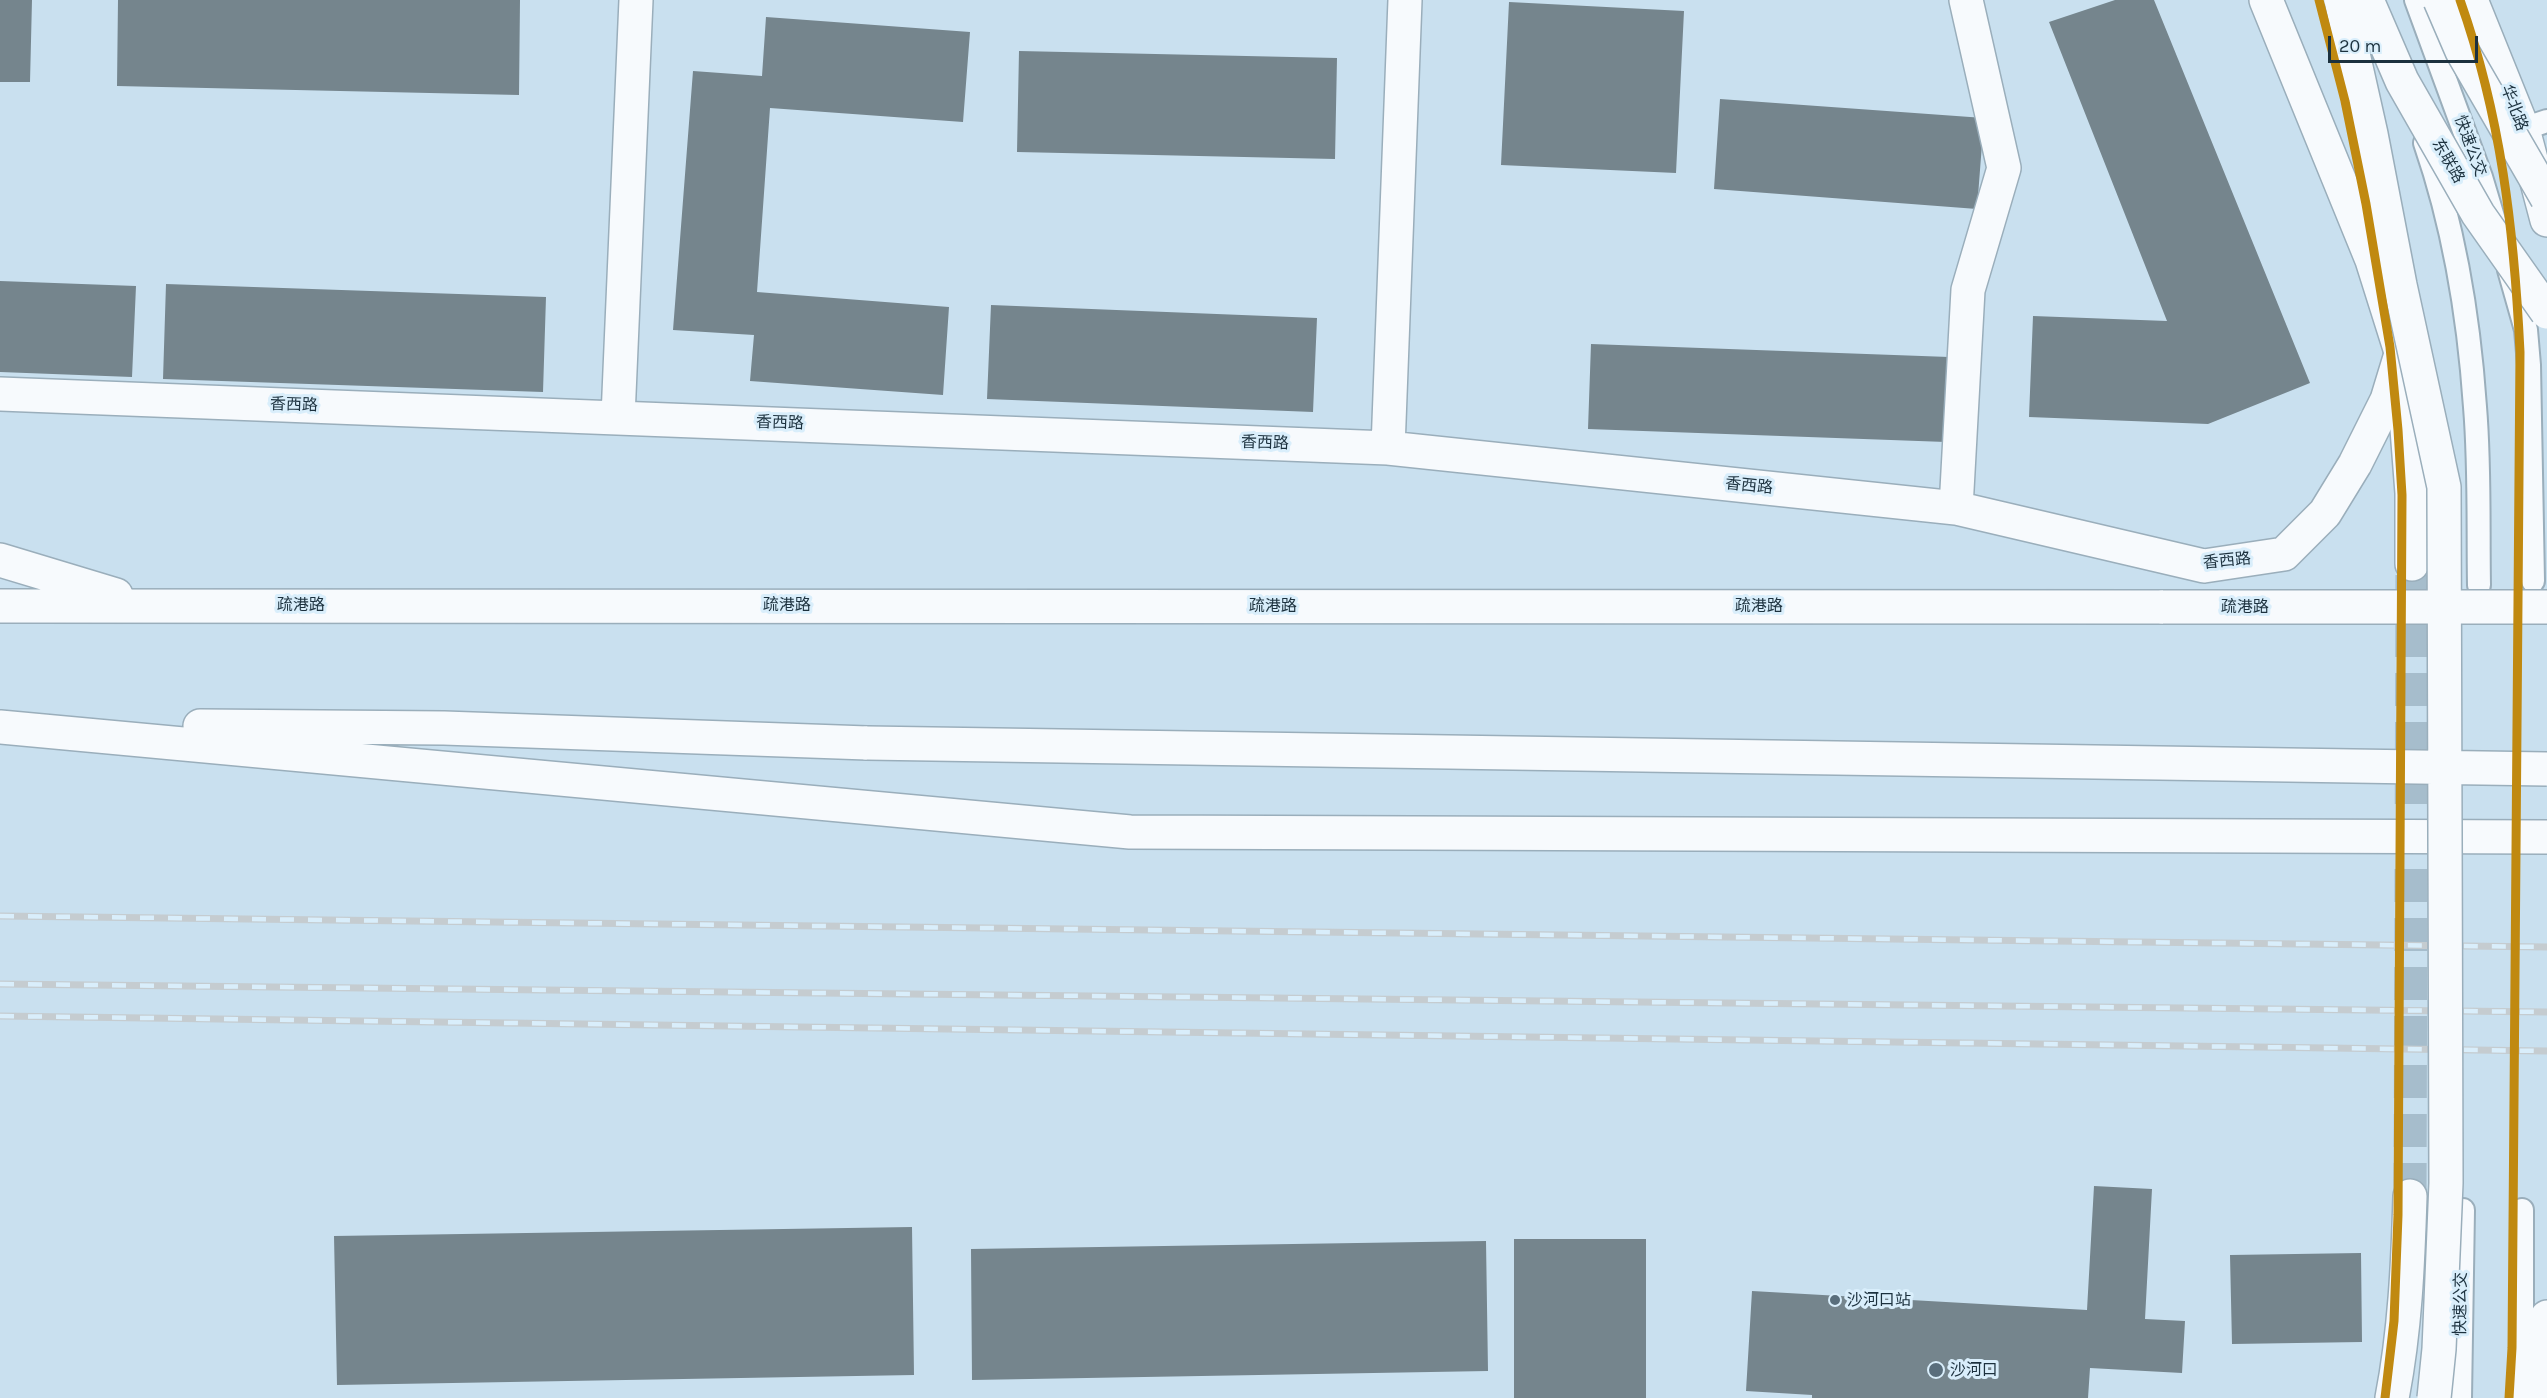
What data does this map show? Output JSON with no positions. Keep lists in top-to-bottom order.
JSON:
{
  "streets": {
    "main road": [
      "华北路",
      "东联路",
      "香西路",
      "疏港路"
    ],
    "lane": ["快速公交"]
  },
  "crossings": [
    ["快速公交", "疏港路"]
  ],
  "places": ["沙河口站", "沙河口"],
  "scale_bar": "20 m"
}
